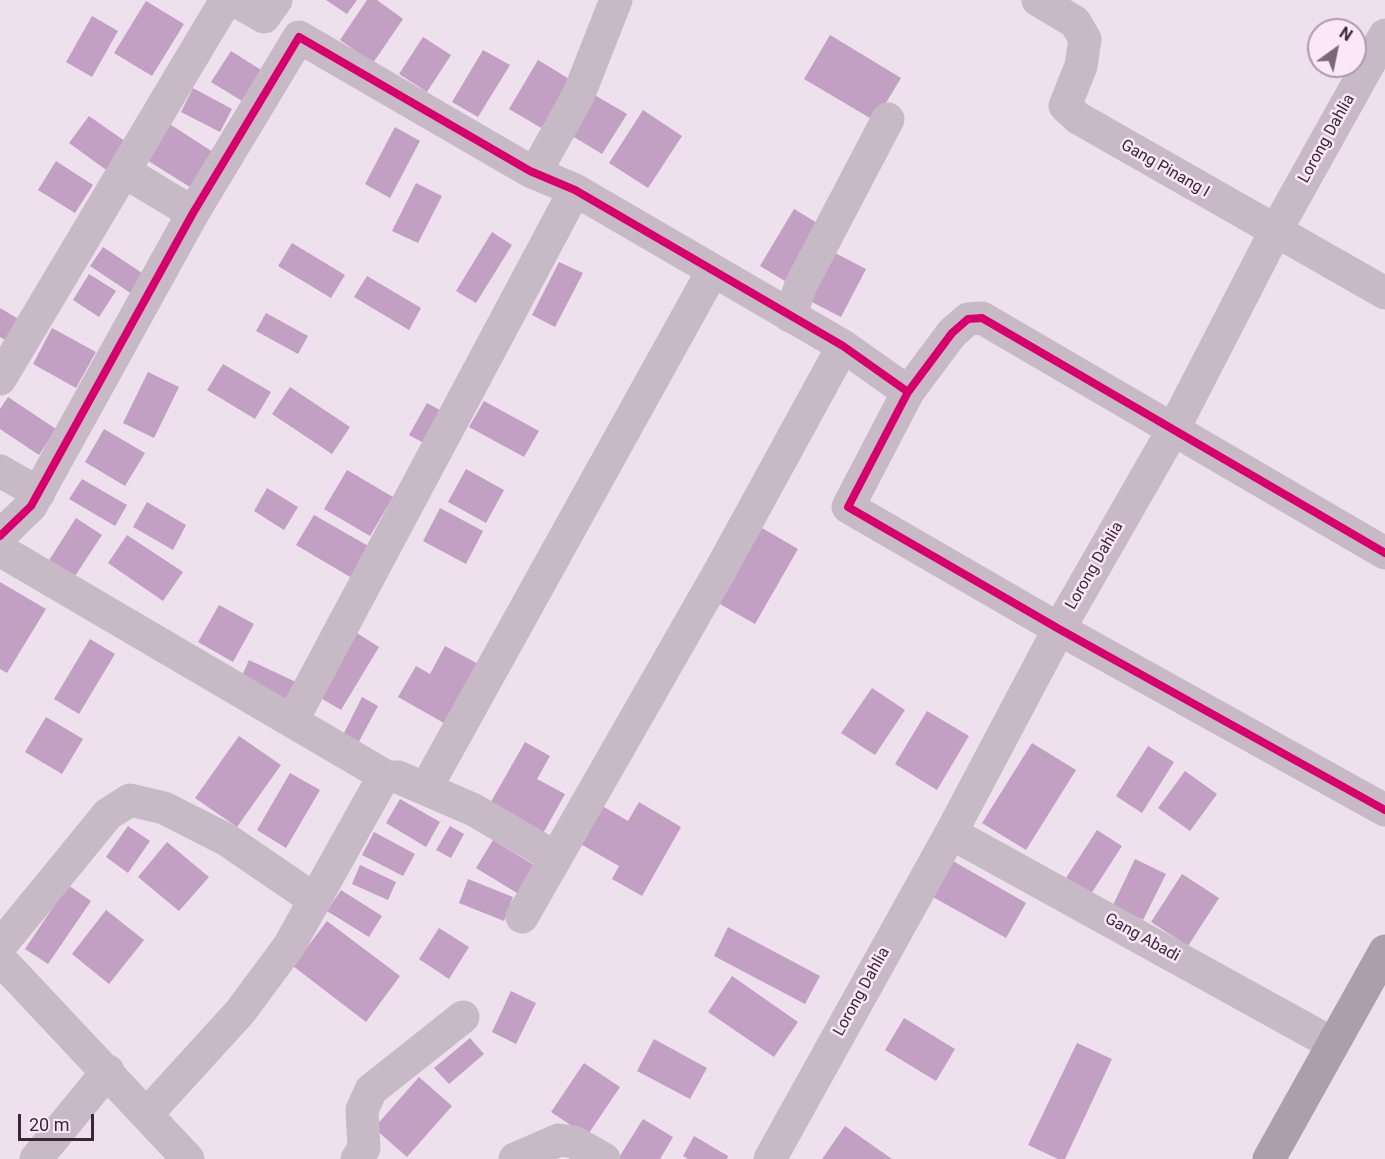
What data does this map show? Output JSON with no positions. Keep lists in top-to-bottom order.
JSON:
{
  "streets": {
    "street": ["Lorong Dahlia", "Gang Pinang I", "Gang Abadi"]
  },
  "crossings": [
    ["Lorong Dahlia", "Gang Pinang I"],
    ["Lorong Dahlia", "Gang Abadi"]
  ],
  "scale_bar": "20 m",
  "north": "top right"
}
